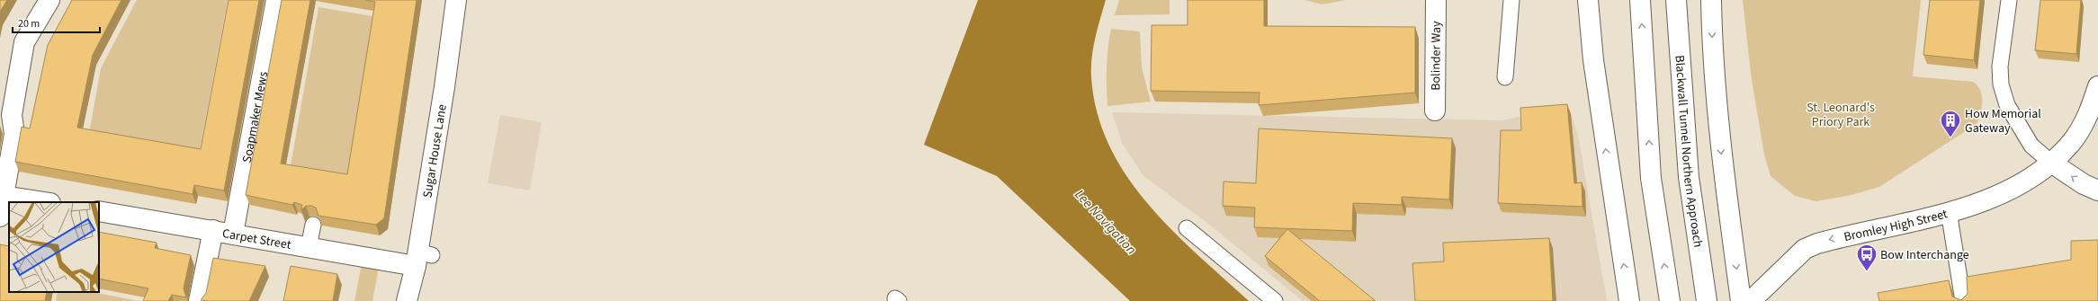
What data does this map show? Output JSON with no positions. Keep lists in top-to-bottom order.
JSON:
{
  "streets": {
    "main road": [
      "Bolinder Way",
      "Soapmaker Mews",
      "Sugar House Lane",
      "Blackwall Tunnel Northern Approach",
      "Bromley High Street",
      "Carpet Street"
    ]
  },
  "crossings": [
    ["Soapmaker Mews", "Carpet Street"],
    ["Sugar House Lane", "Carpet Street"]
  ],
  "one_way": ["Bromley High Street"],
  "water": ["Lee Navigation"],
  "parks": ["St. Leonard's Priory Park"],
  "places": {
    "building": ["How Memorial Gateway"],
    "bus stop": ["Bow Interchange"]
  },
  "scale_bar": "20 m"
}
